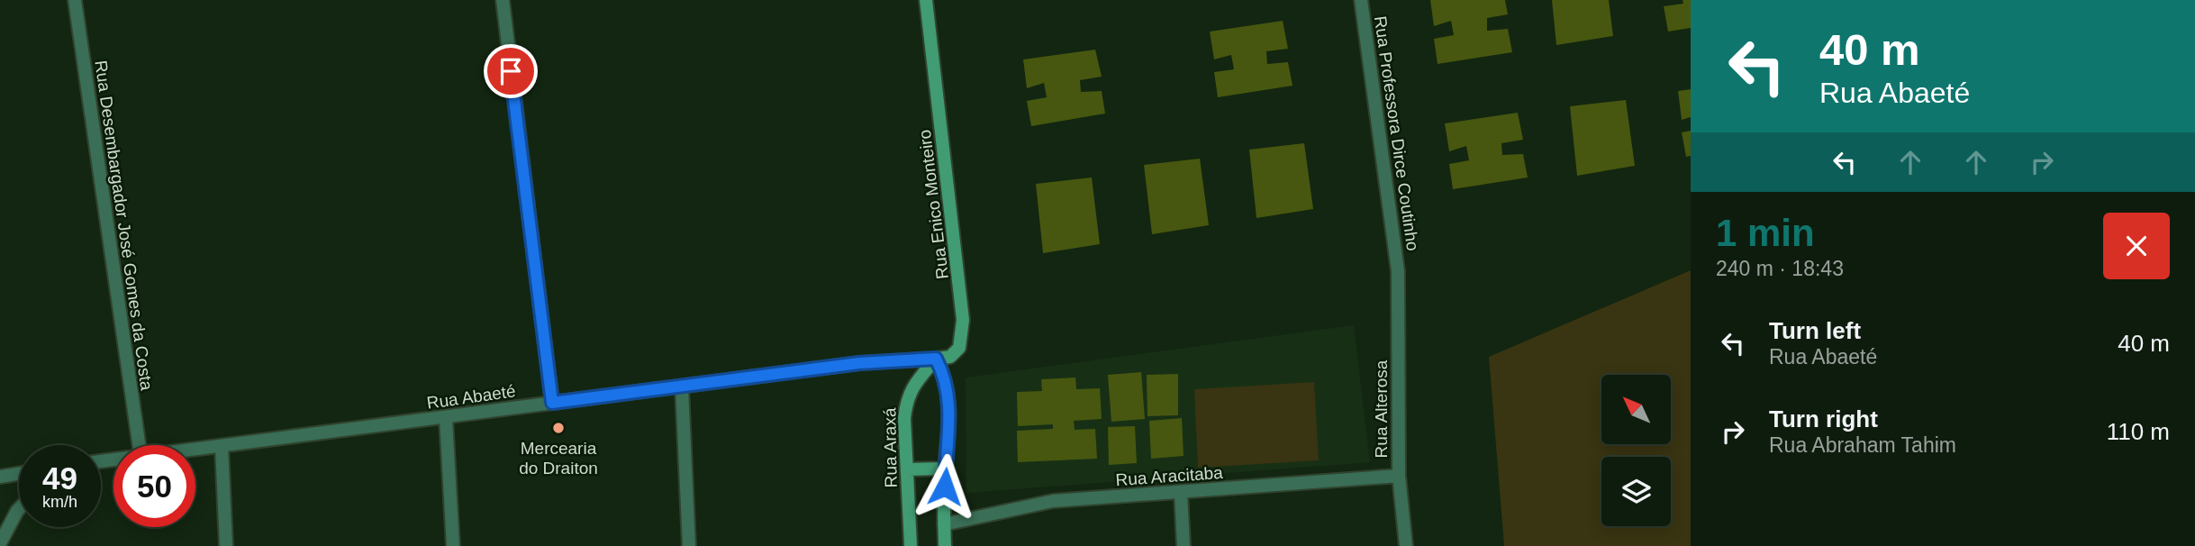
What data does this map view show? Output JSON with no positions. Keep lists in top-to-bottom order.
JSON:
{
  "streets": {
    "main road": ["Rua Enico Monteiro", "Rua Araxá"],
    "street": [
      "Rua Professora Dirce Coutinho",
      "Rua Desembargador José Gomes da Costa",
      "Rua Abaeté",
      "Rua Alterosa",
      "Rua Aracitaba"
    ]
  },
  "crossings": [
    ["Rua Professora Dirce Coutinho", "Rua Alterosa"],
    ["Rua Enico Monteiro", "Rua Abaeté"],
    ["Rua Enico Monteiro", "Rua Araxá"],
    ["Rua Abaeté", "Rua Araxá"],
    ["Rua Alterosa", "Rua Aracitaba"]
  ],
  "places": ["Mercearia do Draiton"],
  "north": "top left",
  "page": {
    "turn": ["40 m", "Rua Abaeté"],
    "heading": ["1 min", "240 m · 18:43"],
    "list": [
      {
        "name": "Turn left",
        "note": "Rua Abaeté",
        "value": "40 m"
      },
      {
        "name": "Turn right",
        "note": "Rua Abraham Tahim",
        "value": "110 m"
      }
    ],
    "speed": "49 km/h",
    "limit": "50"
  }
}
